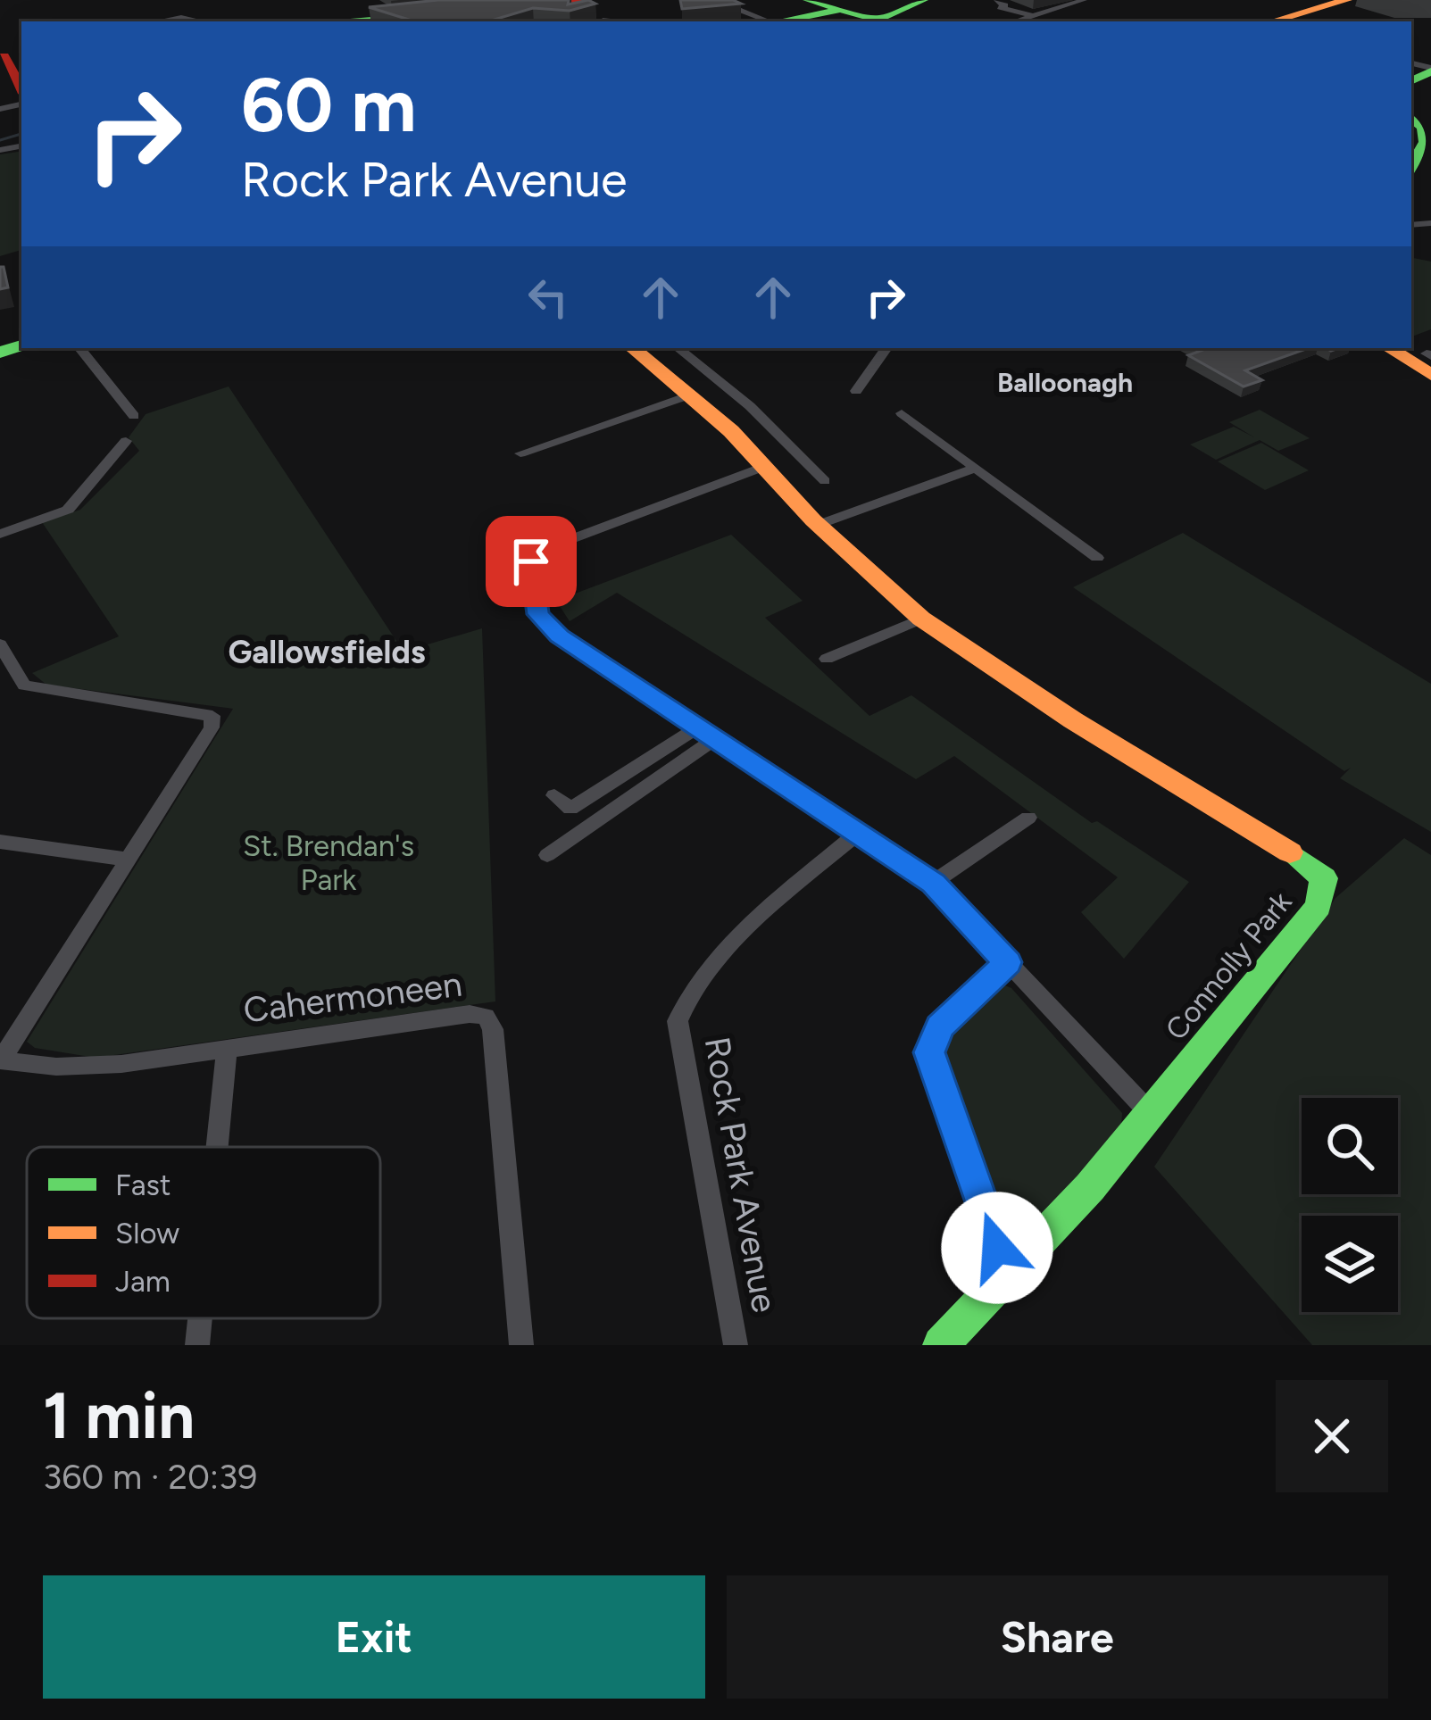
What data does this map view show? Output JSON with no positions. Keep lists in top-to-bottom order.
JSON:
{
  "streets": {
    "street": ["Connolly Park", "Cahermoneen", "Rock Park Avenue"]
  },
  "districts": ["Balloonagh", "Gallowsfields"],
  "parks": ["St. Brendan's Park"],
  "legend": ["Fast", "Slow", "Jam"],
  "page": {
    "turn": ["60 m", "Rock Park Avenue"],
    "heading": ["1 min", "360 m · 20:39"],
    "buttons": ["Exit", "Share"]
  }
}
